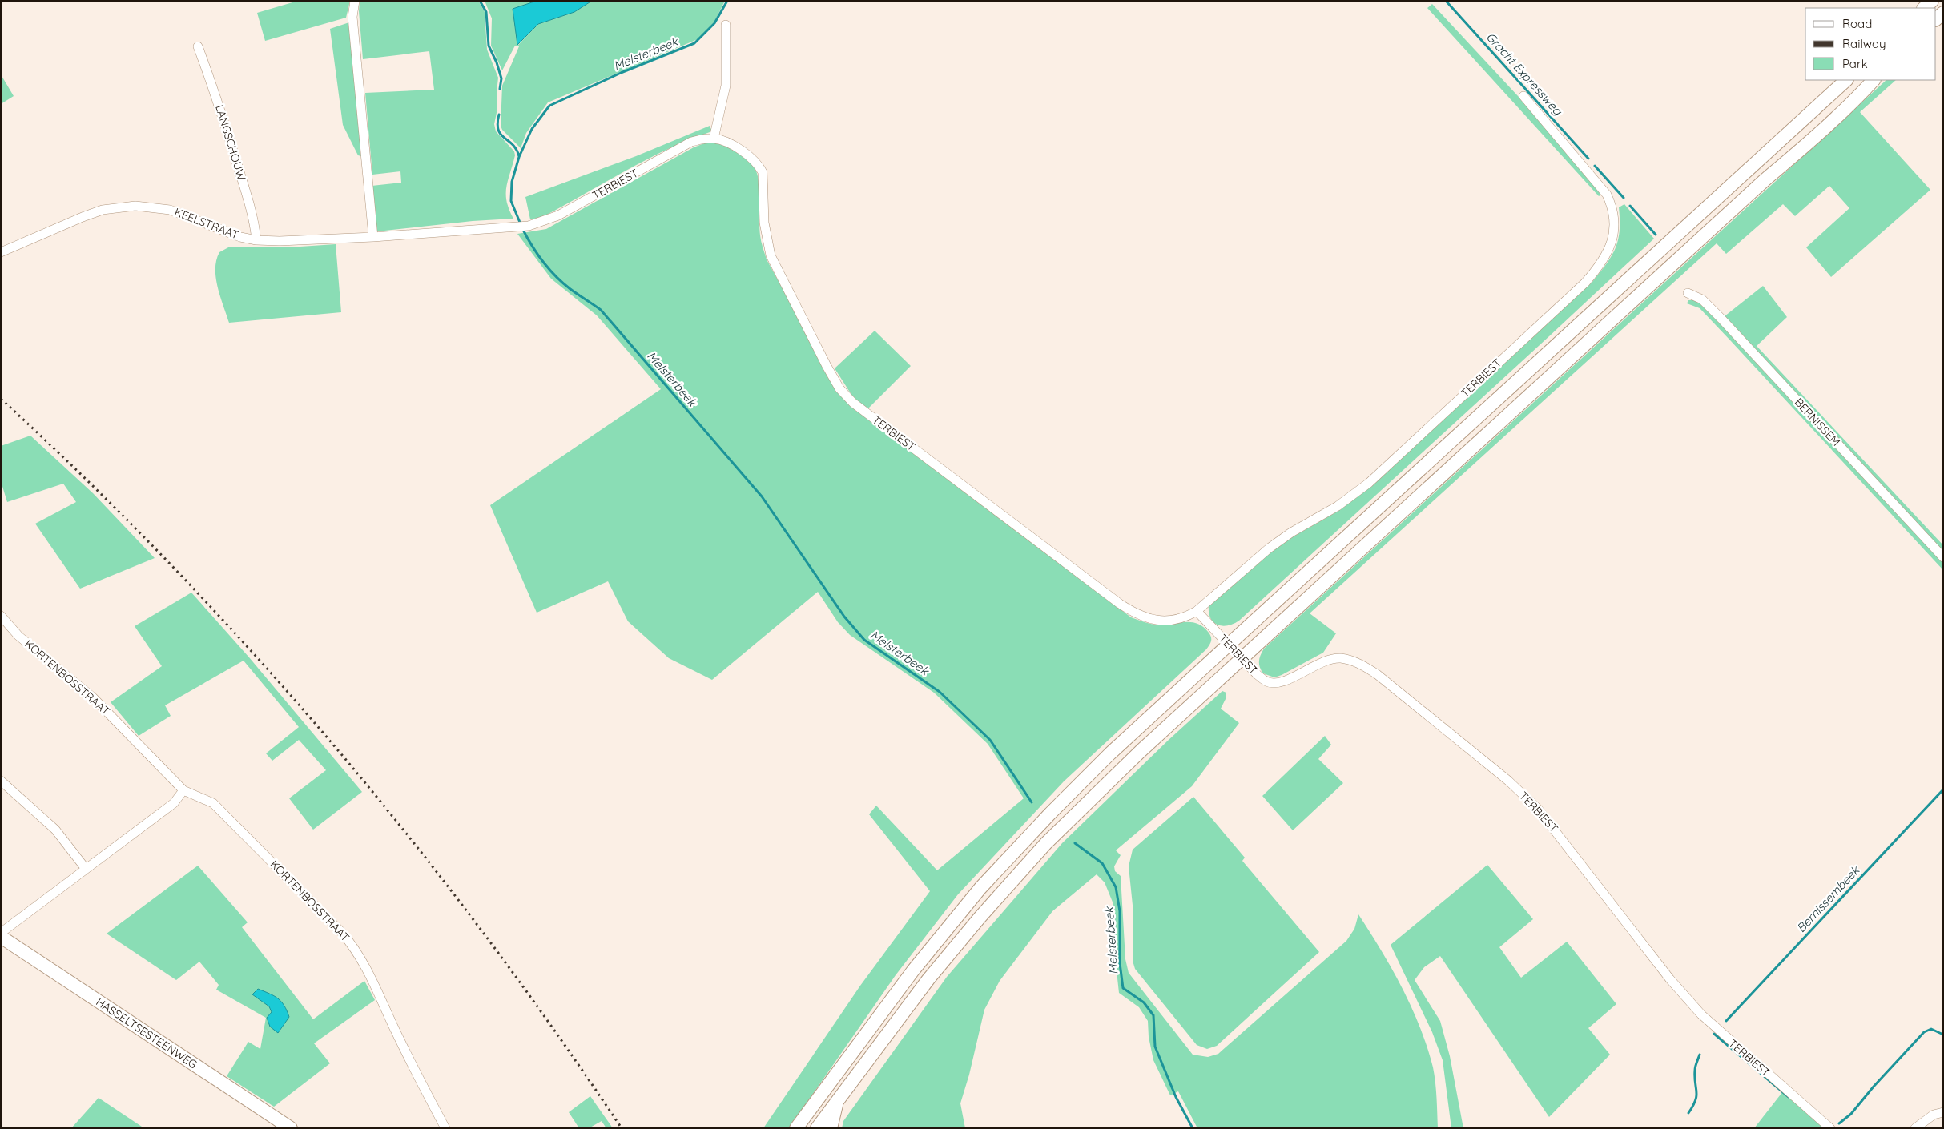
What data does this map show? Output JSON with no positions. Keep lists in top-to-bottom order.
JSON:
{
  "streets": {
    "main road": ["HASSELTSESTEENWEG"],
    "street": [
      "LANGSCHOUW",
      "TERBIEST",
      "KEELSTRAAT",
      "BERNISSEM",
      "KORTENBOSSTRAAT"
    ]
  },
  "crossings": [
    ["LANGSCHOUW", "KEELSTRAAT"],
    ["TERBIEST", "KEELSTRAAT"]
  ],
  "water": ["Melsterbeek", "Gracht Expressweg", "Bernissembeek"],
  "legend": ["Road", "Railway", "Park"]
}
